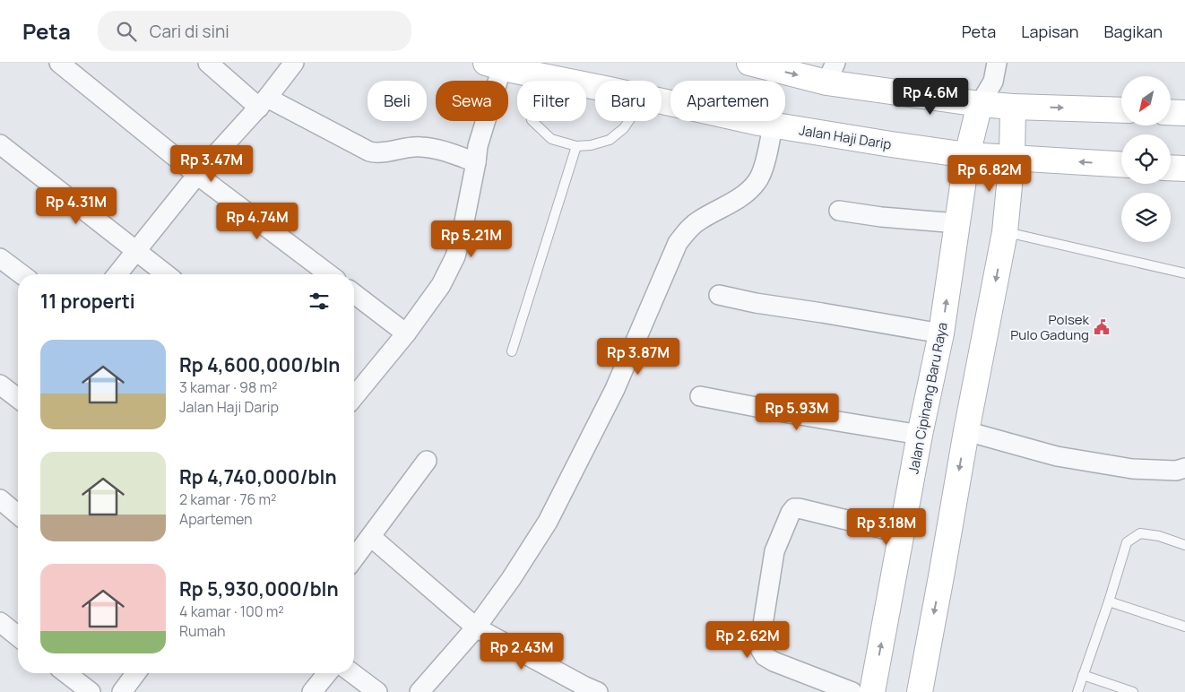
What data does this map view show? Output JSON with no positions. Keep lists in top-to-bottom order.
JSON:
{
  "streets": {
    "main road": ["Jalan Haji Darip", "Jalan Cipinang Baru Raya"]
  },
  "crossings": [
    ["Jalan Haji Darip", "Jalan Cipinang Baru Raya"]
  ],
  "places": {
    "public building": ["Polsek Pulo Gadung"]
  },
  "north": "bottom left",
  "page": {
    "header": "Peta",
    "search": "Cari di sini",
    "nav": ["Peta", "Lapisan", "Bagikan"],
    "price": [
      "Rp 4.6M",
      "Rp 3.47M",
      "Rp 6.82M",
      "Rp 4.31M",
      "Rp 4.74M",
      "Rp 5.21M",
      "Rp 3.87M",
      "Rp 5.93M",
      "Rp 3.18M",
      "Rp 2.62M",
      "Rp 2.43M"
    ],
    "chip": [
      "Beli",
      "Sewa",
      "Filter",
      "Baru",
      "Apartemen"
    ],
    "heading": "11 properti",
    "list": [
      {
        "name": "Rp 4,600,000/bln",
        "note": "3 kamar · 98 m² · Jalan Haji Darip"
      },
      {
        "name": "Rp 4,740,000/bln",
        "note": "2 kamar · 76 m² · Apartemen"
      },
      {
        "name": "Rp 5,930,000/bln",
        "note": "4 kamar · 100 m² · Rumah"
      }
    ]
  }
}
